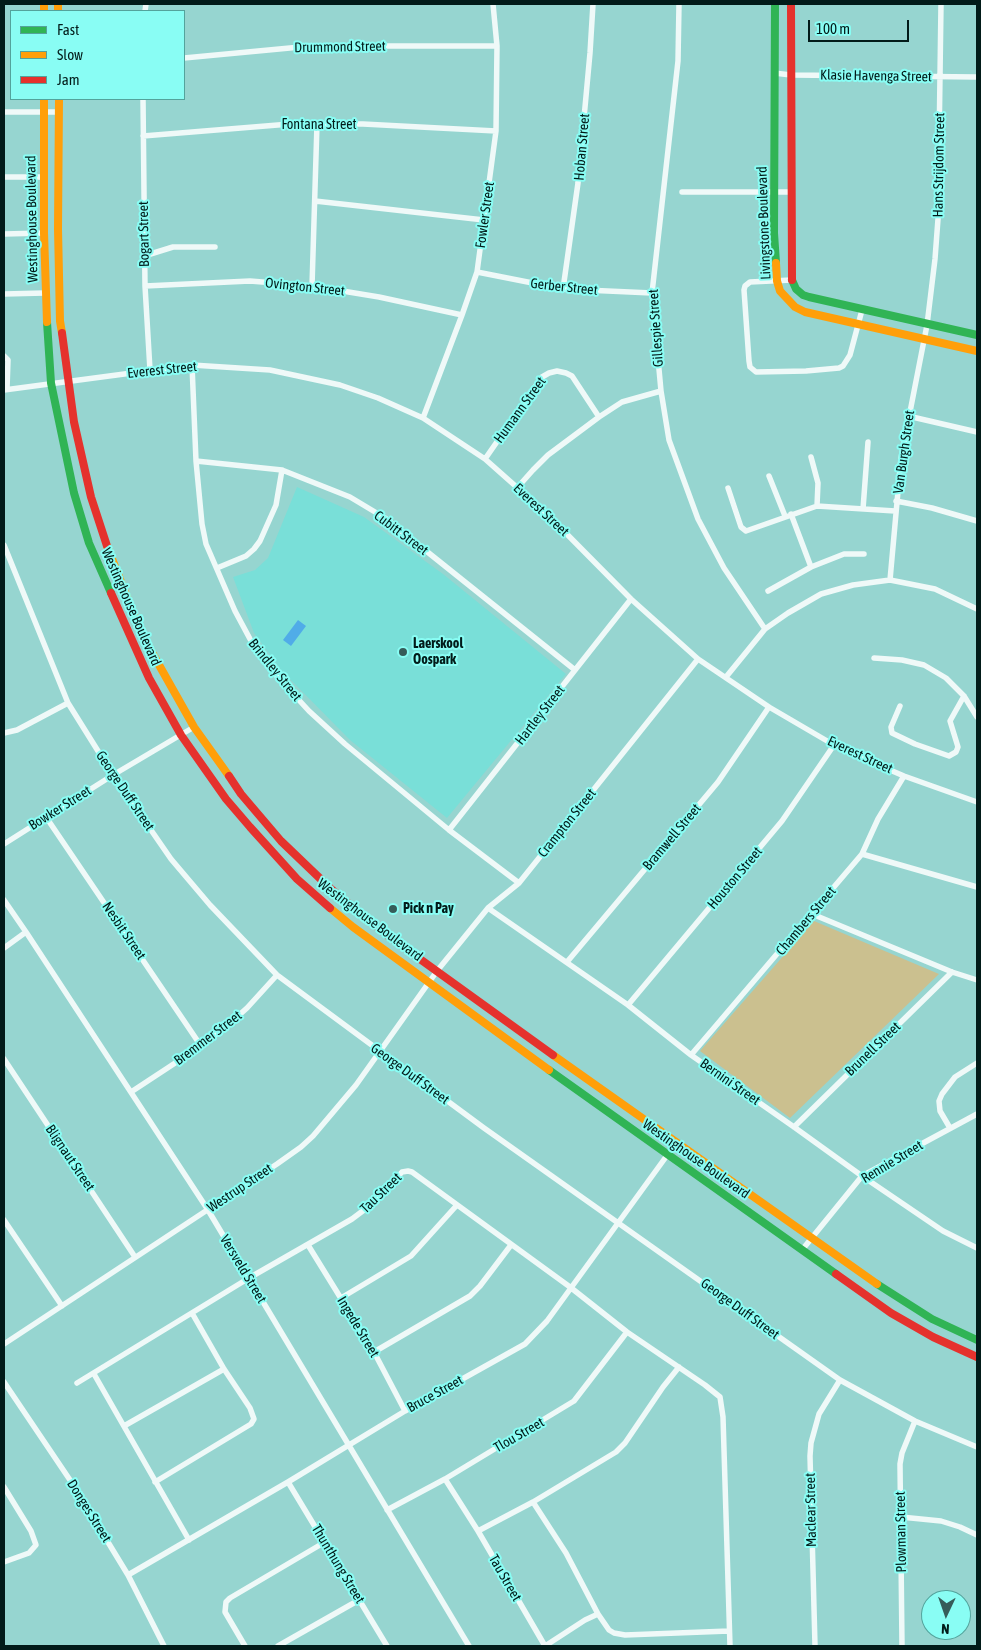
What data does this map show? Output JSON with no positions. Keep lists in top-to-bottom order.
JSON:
{
  "streets": {
    "street": [
      "Drummond Street",
      "Klasie Havenga Street",
      "Fontana Street",
      "Hoban Street",
      "Hans Strijdom Street",
      "Fowler Street",
      "Westinghouse Boulevard",
      "Livingstone Boulevard",
      "Bogart Street",
      "Ovington Street",
      "Gerber Street",
      "Gillespie Street",
      "Everest Street",
      "Humann Street",
      "Van Burgh Street",
      "Cubitt Street",
      "Brindley Street",
      "Hartley Street",
      "George Duff Street",
      "Bowker Street",
      "Crampton Street",
      "Bramwell Street",
      "Houston Street",
      "Chambers Street",
      "Nesbit Street",
      "Bremmer Street",
      "Brunell Street",
      "Bernini Street",
      "Blignaut Street",
      "Rennie Street",
      "Westrup Street",
      "Tau Street",
      "Versveld Street",
      "Ingede Street",
      "Bruce Street",
      "Tlou Street",
      "Maclear Street",
      "Donges Street",
      "Plowman Street",
      "Thunthung Street"
    ]
  },
  "crossings": [
    ["Drummond Street", "Fowler Street"],
    ["Klasie Havenga Street", "Hans Strijdom Street"],
    ["Klasie Havenga Street", "Livingstone Boulevard"],
    ["Fontana Street", "Fowler Street"],
    ["Fontana Street", "Bogart Street"],
    ["Hoban Street", "Gerber Street"],
    ["Hans Strijdom Street", "Livingstone Boulevard"],
    ["Hans Strijdom Street", "Van Burgh Street"],
    ["Fowler Street", "Ovington Street"],
    ["Fowler Street", "Gerber Street"],
    ["Fowler Street", "Everest Street"],
    ["Westinghouse Boulevard", "Everest Street"],
    ["Westinghouse Boulevard", "Bowker Street"],
    ["Westinghouse Boulevard", "Crampton Street"],
    ["Westinghouse Boulevard", "Rennie Street"],
    ["Westinghouse Boulevard", "Westrup Street"],
    ["Westinghouse Boulevard", "Bruce Street"],
    ["Livingstone Boulevard", "Van Burgh Street"],
    ["Bogart Street", "Ovington Street"],
    ["Bogart Street", "Everest Street"],
    ["Gerber Street", "Gillespie Street"],
    ["Everest Street", "Humann Street"],
    ["Everest Street", "Brindley Street"],
    ["Everest Street", "Hartley Street"],
    ["Everest Street", "Crampton Street"],
    ["Everest Street", "Bramwell Street"],
    ["Everest Street", "Houston Street"],
    ["Everest Street", "Chambers Street"],
    ["Cubitt Street", "Brindley Street"],
    ["Cubitt Street", "Hartley Street"],
    ["Brindley Street", "Hartley Street"],
    ["Brindley Street", "Crampton Street"],
    ["George Duff Street", "Bowker Street"],
    ["George Duff Street", "Bremmer Street"],
    ["George Duff Street", "Westrup Street"],
    ["George Duff Street", "Bruce Street"],
    ["George Duff Street", "Maclear Street"],
    ["George Duff Street", "Plowman Street"],
    ["Bowker Street", "Nesbit Street"],
    ["Crampton Street", "Bernini Street"],
    ["Crampton Street", "Westrup Street"],
    ["Bramwell Street", "Bernini Street"],
    ["Houston Street", "Bernini Street"],
    ["Chambers Street", "Bernini Street"],
    ["Nesbit Street", "Bremmer Street"],
    ["Bremmer Street", "Versveld Street"],
    ["Brunell Street", "Bernini Street"],
    ["Bernini Street", "Rennie Street"],
    ["Blignaut Street", "Westrup Street"],
    ["Westrup Street", "Versveld Street"],
    ["Tau Street", "Versveld Street"],
    ["Tau Street", "Ingede Street"],
    ["Tau Street", "Bruce Street"],
    ["Tau Street", "Tlou Street"],
    ["Versveld Street", "Bruce Street"],
    ["Versveld Street", "Tlou Street"],
    ["Ingede Street", "Bruce Street"],
    ["Bruce Street", "Donges Street"],
    ["Bruce Street", "Thunthung Street"]
  ],
  "places": ["Laerskool Oospark", "Pick n Pay"],
  "legend": ["Fast", "Slow", "Jam"],
  "scale_bar": "100 m",
  "north": "bottom"
}
